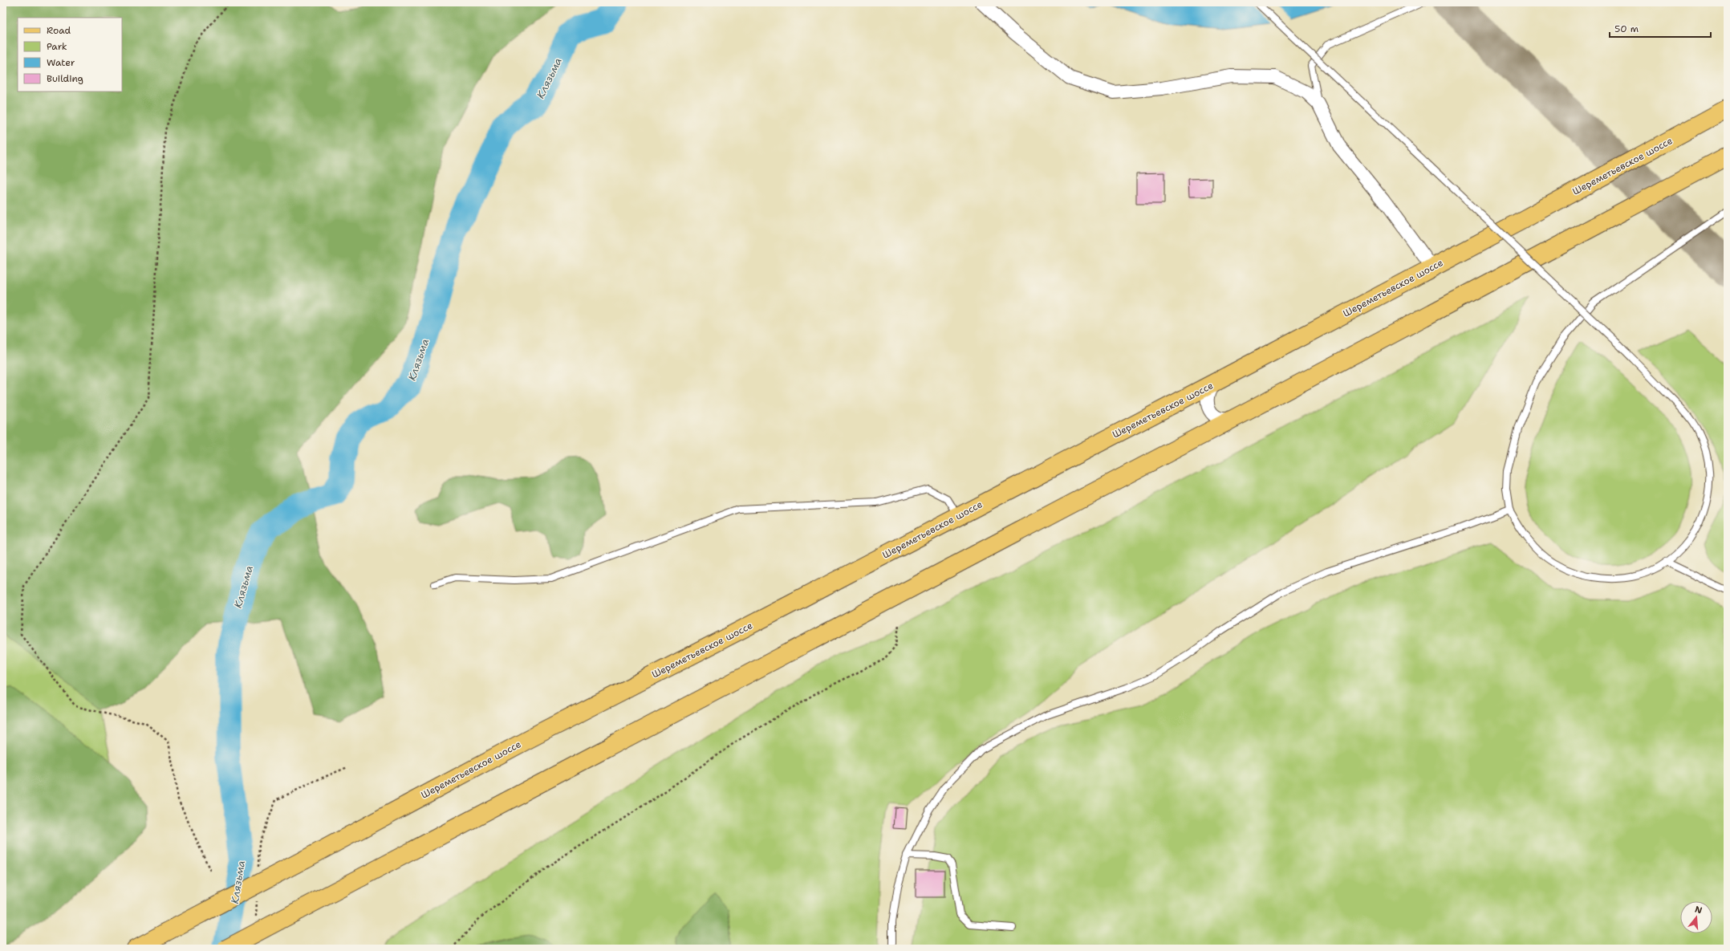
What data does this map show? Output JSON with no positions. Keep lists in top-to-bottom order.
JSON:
{
  "streets": {
    "main road": ["Шереметьевское шоссе"]
  },
  "water": ["Клязьма"],
  "legend": [
    "Road",
    "Park",
    "Water",
    "Building"
  ],
  "scale_bar": "50 m",
  "north": "top"
}
